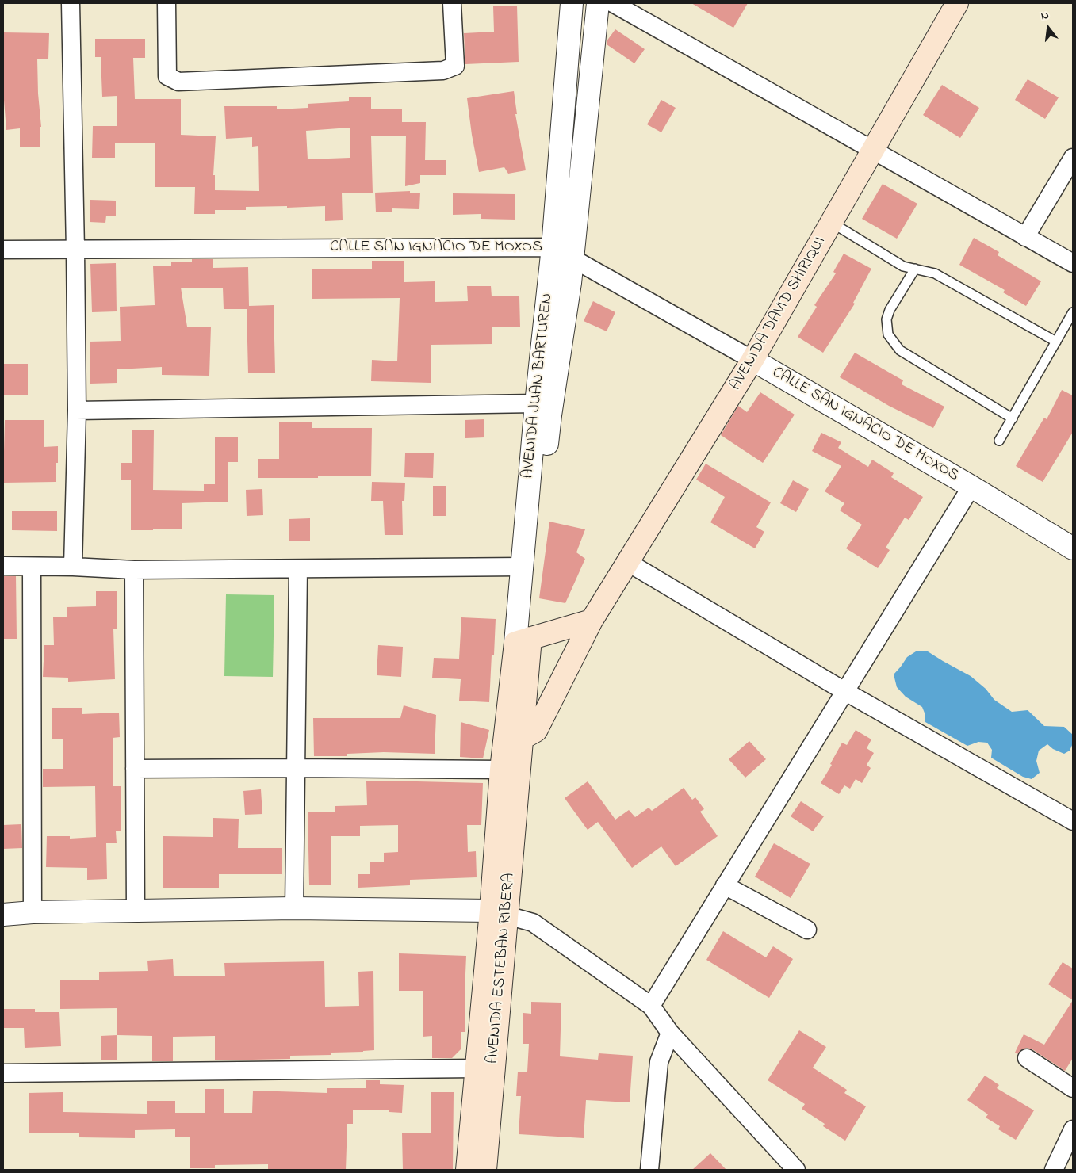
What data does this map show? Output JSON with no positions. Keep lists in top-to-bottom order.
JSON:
{
  "streets": {
    "main road": ["AVENIDA DAVID SHIRIQUI", "AVENIDA JUAN BARTUREN", "AVENIDA ESTEBAN RIBERA"],
    "street": ["CALLE SAN IGNACIO DE MOXOS"]
  },
  "crossings": [
    ["CALLE SAN IGNACIO DE MOXOS", "AVENIDA DAVID SHIRIQUI"],
    ["CALLE SAN IGNACIO DE MOXOS", "AVENIDA JUAN BARTUREN"],
    ["AVENIDA DAVID SHIRIQUI", "AVENIDA JUAN BARTUREN"],
    ["AVENIDA JUAN BARTUREN", "AVENIDA ESTEBAN RIBERA"]
  ],
  "north": "top"
}
